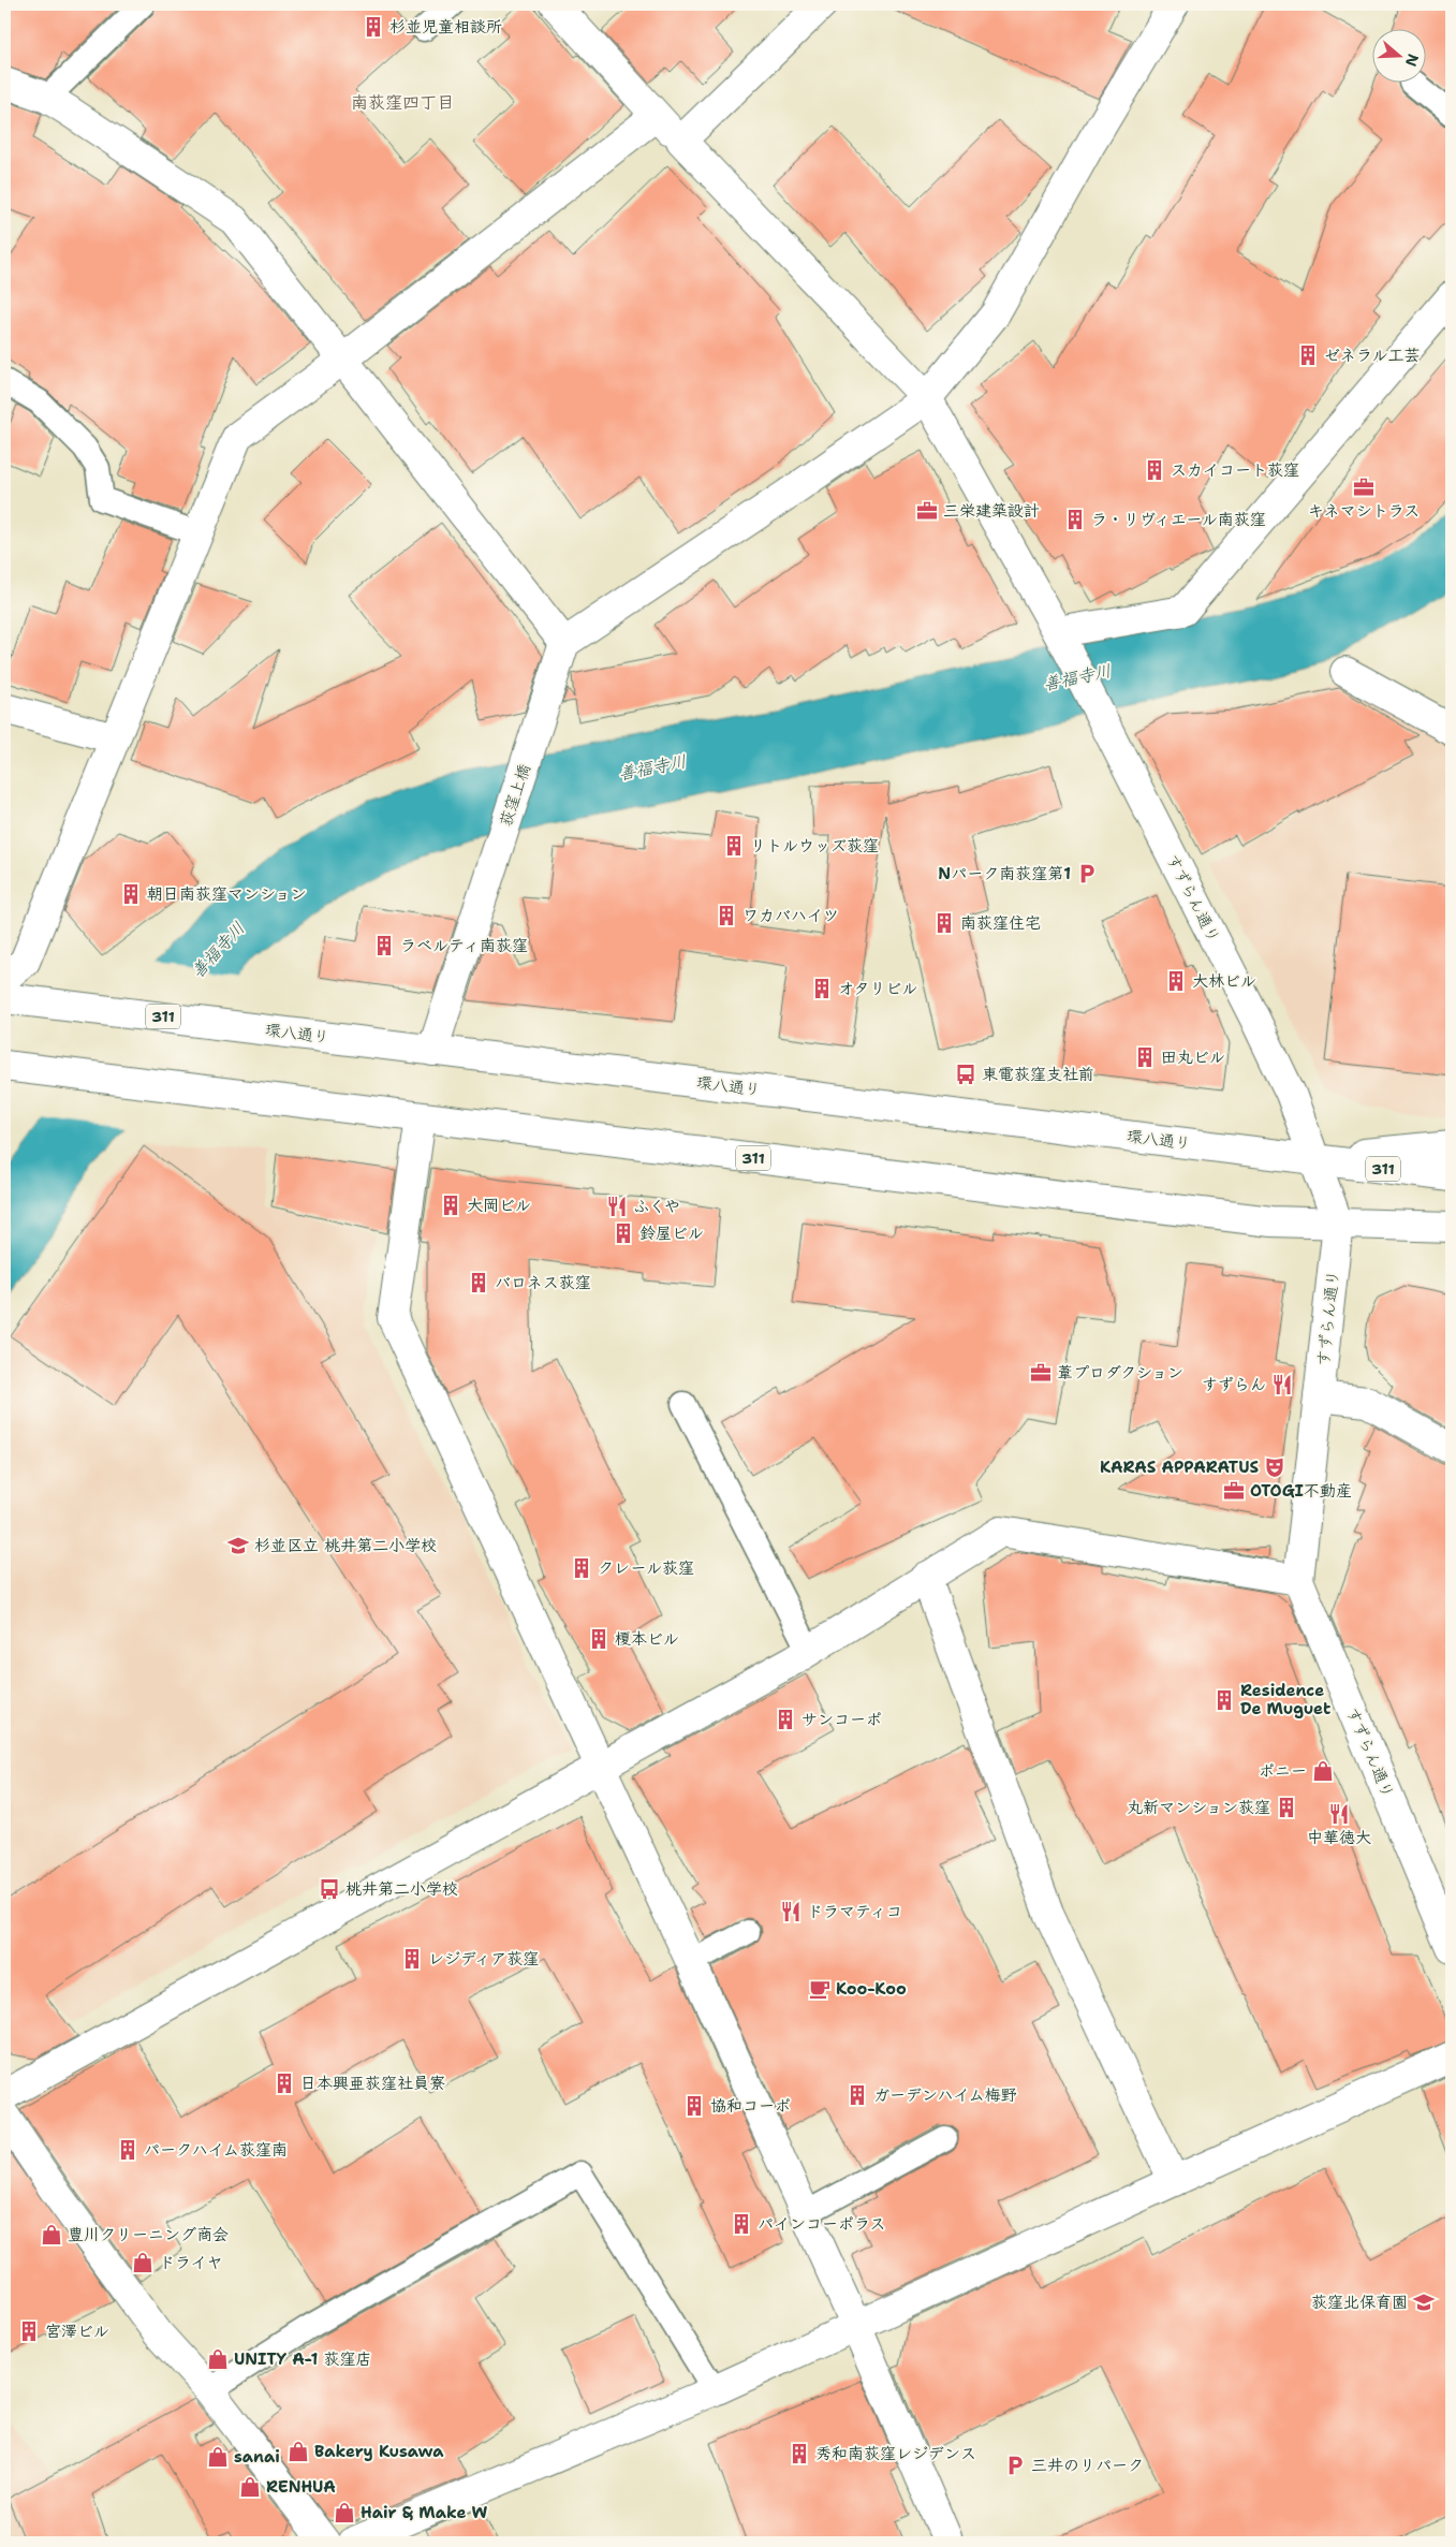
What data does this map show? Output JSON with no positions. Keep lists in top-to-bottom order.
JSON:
{
  "streets": {
    "street": [
      "荻窪上橋",
      "すずらん通り",
      "311",
      "環八通り"
    ]
  },
  "crossings": [
    ["荻窪上橋", "環八通り"],
    ["すずらん通り", "311"],
    ["すずらん通り", "環八通り"],
    ["311", "環八通り"]
  ],
  "districts": ["南荻窪四丁目"],
  "water": ["善福寺川"],
  "places": {
    "building": [
      "杉並児童相談所",
      "ゼネラル工芸",
      "スカイコート荻窪",
      "ラ・リヴィエール南荻窪",
      "リトルウッズ荻窪",
      "朝日南荻窪マンション",
      "ワカバハイツ",
      "南荻窪住宅",
      "ラベルティ南荻窪",
      "大林ビル",
      "オタリビル",
      "田丸ビル",
      "大岡ビル",
      "鈴屋ビル",
      "バロネス荻窪",
      "クレール荻窪",
      "榎本ビル",
      "Residence De Muguet",
      "サンコーポ",
      "丸新マンション荻窪",
      "レジディア荻窪",
      "日本興亜荻窪社員寮",
      "ガーデンハイム梅野",
      "協和コーポ",
      "パークハイム荻窪南",
      "パインコーポラス",
      "宮澤ビル",
      "秀和南荻窪レジデンス"
    ],
    "office": [
      "キネマシトラス",
      "三栄建築設計",
      "葦プロダクション",
      "OTOGI不動産"
    ],
    "parking": ["Nパーク南荻窪第1", "三井のリパーク"],
    "bus stop": ["東電荻窪支社前", "桃井第二小学校"],
    "restaurant": [
      "ふくや",
      "すずらん",
      "中華徳大",
      "ドラマティコ"
    ],
    "theatre": ["KARAS APPARATUS"],
    "school or university": ["杉並区立 桃井第二小学校", "荻窪北保育園"],
    "shop": [
      "ポニー",
      "豊川クリーニング商会",
      "ドライヤ",
      "UNITY A-1 荻窪店",
      "Bakery Kusawa",
      "sanai",
      "RENHUA",
      "Hair & Make W"
    ],
    "cafe": ["Koo-Koo"]
  },
  "north": "right"
}
